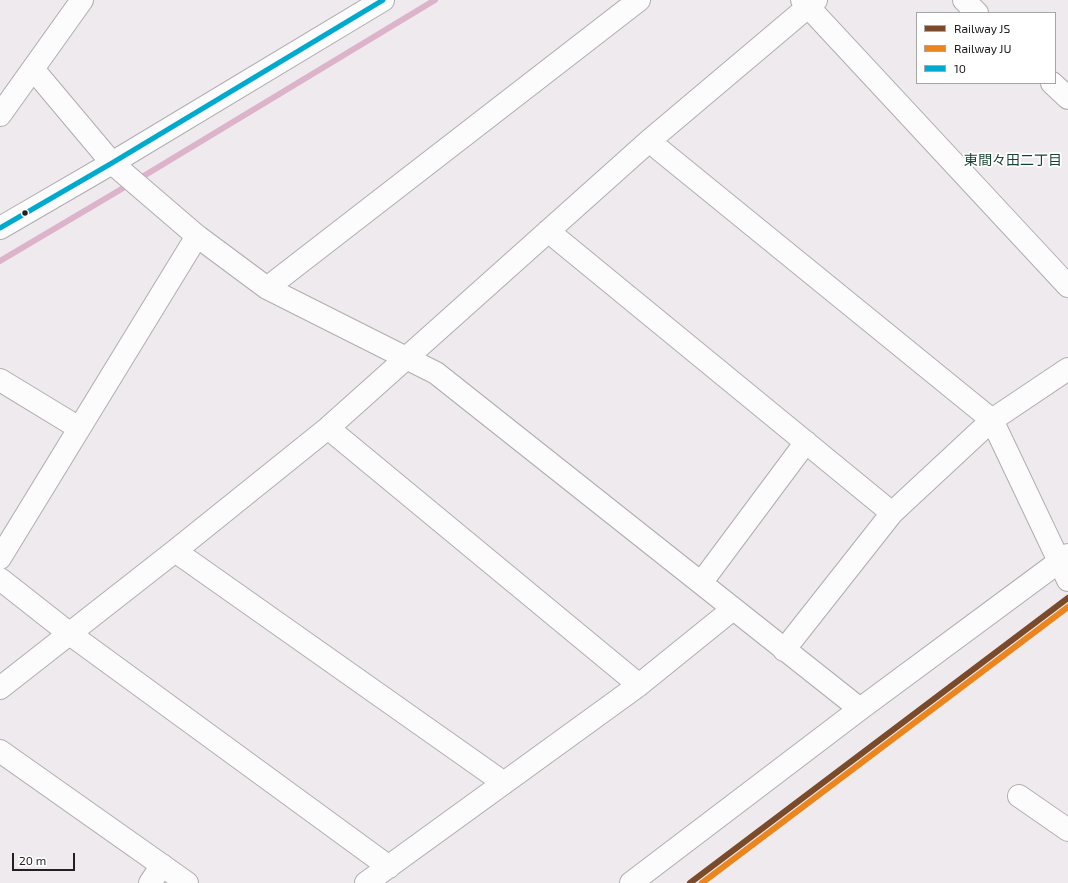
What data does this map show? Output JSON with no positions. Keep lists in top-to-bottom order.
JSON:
{
  "districts": ["東間々田二丁目"],
  "lines": ["transit line 10", "rail line JS", "rail line JU"],
  "legend": ["Railway JS", "Railway JU", "10"],
  "scale_bar": "20 m"
}
